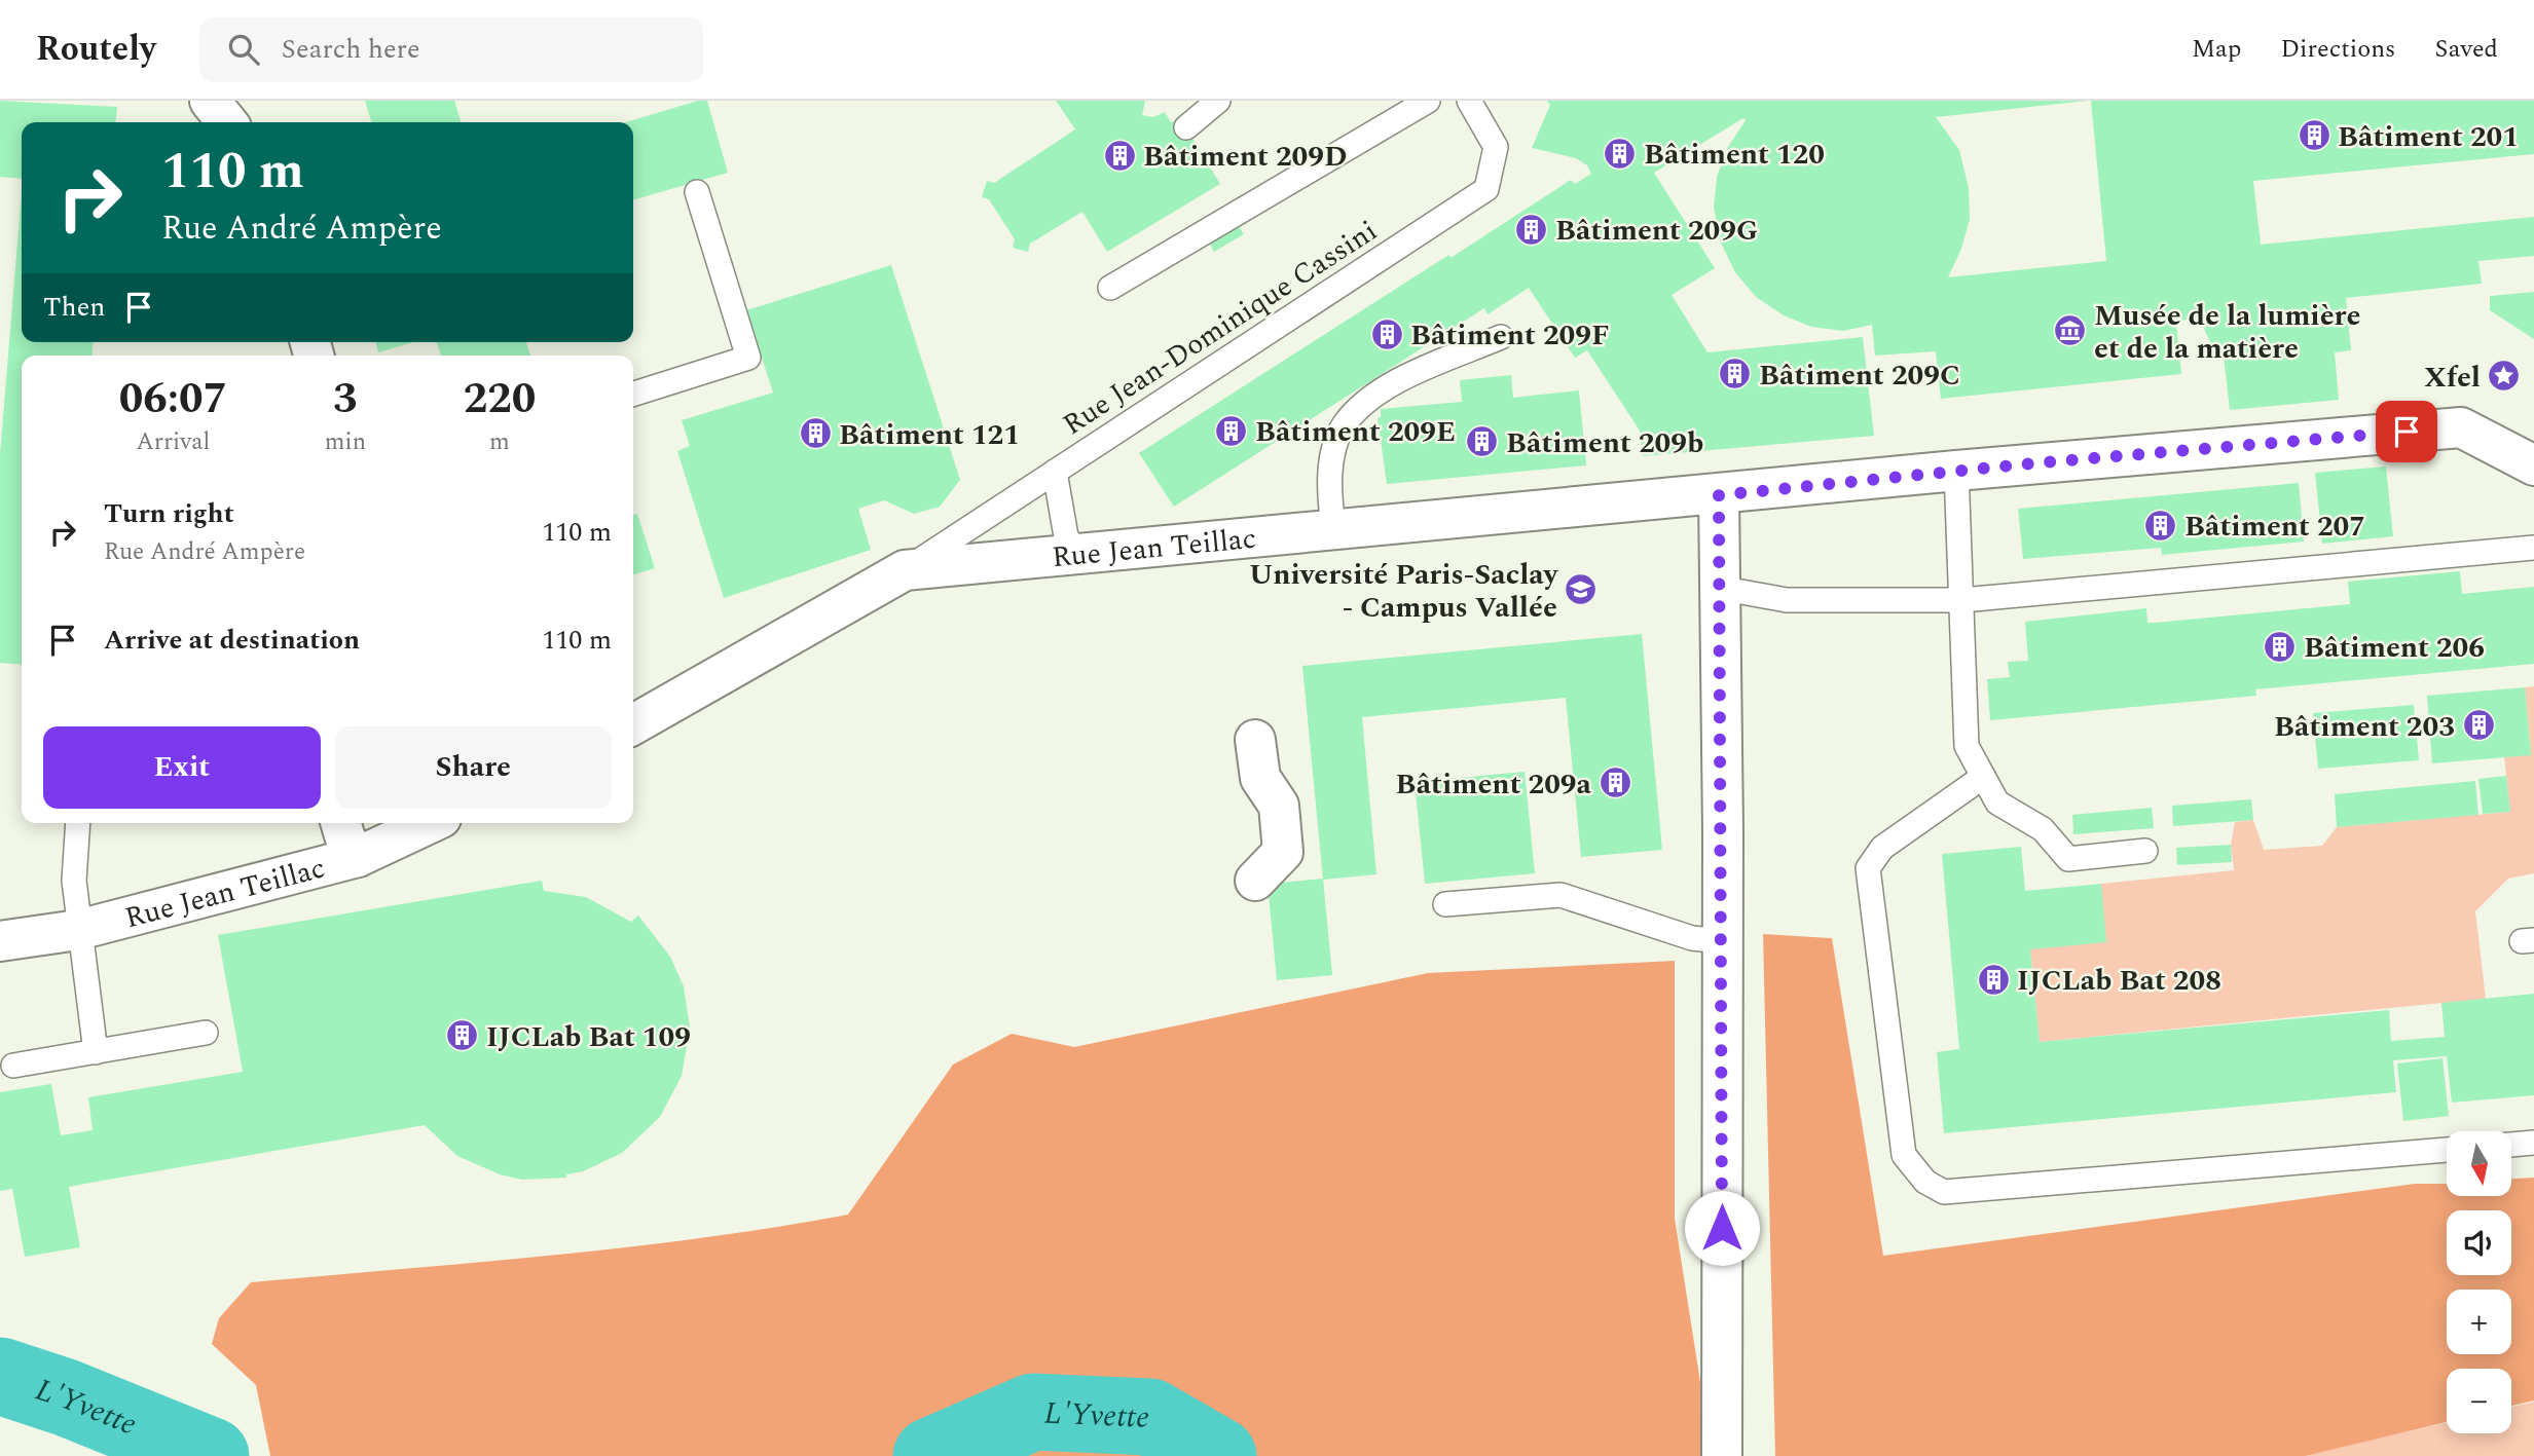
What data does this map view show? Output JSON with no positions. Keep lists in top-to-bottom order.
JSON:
{
  "streets": {
    "street": ["Rue Jean Teillac"],
    "lane": ["Rue Jean-Dominique Cassini"]
  },
  "crossings": [
    ["Rue Jean-Dominique Cassini", "Rue Jean Teillac"]
  ],
  "water": ["L'Yvette"],
  "places": {
    "building": [
      "Bâtiment 201",
      "Bâtiment 120",
      "Bâtiment 209D",
      "Bâtiment 209G",
      "Bâtiment 209F",
      "Bâtiment 209C",
      "Bâtiment 209E",
      "Bâtiment 121",
      "Bâtiment 209b",
      "Bâtiment 207",
      "Bâtiment 206",
      "Bâtiment 203",
      "Bâtiment 209a",
      "IJCLab Bat 208",
      "IJCLab Bat 109"
    ],
    "museum": ["Musée de la lumière et de la matière"],
    "place": ["Xfel"],
    "school or university": ["Université Paris-Saclay - Campus Vallée"]
  },
  "north": "bottom",
  "page": {
    "header": "Routely",
    "search": "Search here",
    "nav": ["Map", "Directions", "Saved"],
    "turn": ["110 m", "Rue André Ampère"],
    "then": "Then",
    "eta": [
      "06:07",
      "Arrival",
      "3",
      "min",
      "220",
      "m"
    ],
    "list": [
      {
        "name": "Turn right",
        "note": "Rue André Ampère",
        "value": "110 m"
      },
      {
        "name": "Arrive at destination",
        "value": "110 m"
      }
    ],
    "buttons": ["Exit", "Share"],
    "map_buttons": ["+", "−"]
  }
}
